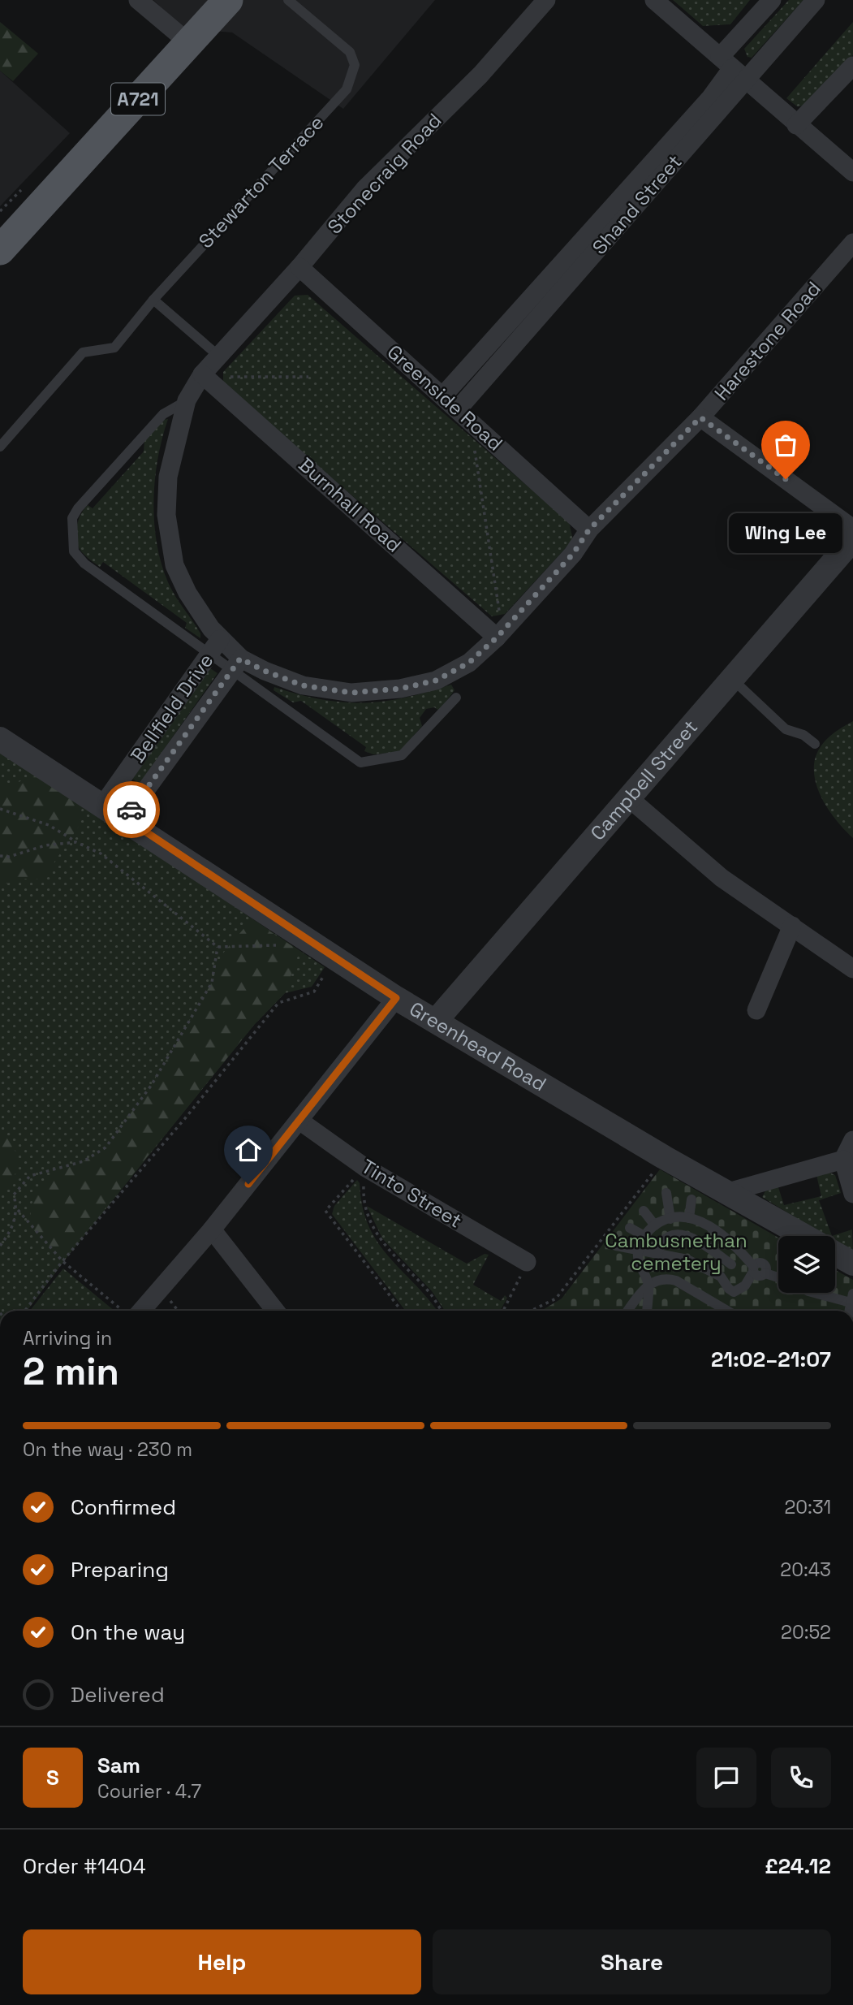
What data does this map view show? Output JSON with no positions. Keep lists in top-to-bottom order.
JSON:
{
  "streets": {
    "main road": ["A721"],
    "street": [
      "Stonecraig Road",
      "Shand Street",
      "Harestone Road",
      "Greenside Road",
      "Burnhall Road",
      "Bellfield Drive",
      "Campbell Street",
      "Greenhead Road",
      "Tinto Street"
    ],
    "lane": ["Stewarton Terrace"]
  },
  "crossings": [
    ["Stonecraig Road", "Harestone Road"],
    ["Stonecraig Road", "Greenside Road"],
    ["Stonecraig Road", "Burnhall Road"],
    ["Stonecraig Road", "Bellfield Drive"],
    ["Shand Street", "Greenside Road"],
    ["Harestone Road", "Greenside Road"],
    ["Harestone Road", "Burnhall Road"],
    ["Harestone Road", "Bellfield Drive"],
    ["Bellfield Drive", "Greenhead Road"],
    ["Campbell Street", "Greenhead Road"]
  ],
  "parks": ["Cambusnethan cemetery"],
  "places": ["Wing Lee"],
  "page": {
    "bubble": "Wing Lee",
    "heading": ["2 min", "Arriving in", "21:02–21:07"],
    "panel": [
      "Sam",
      "Courier · 4.7",
      "Order #1404",
      "£24.12"
    ],
    "bar": "On the way · 230 m",
    "list": [
      ["Confirmed", "20:31"],
      ["Preparing", "20:43"],
      ["On the way", "20:52"],
      "Delivered"
    ],
    "round": "S",
    "buttons": ["Help", "Share"]
  }
}
